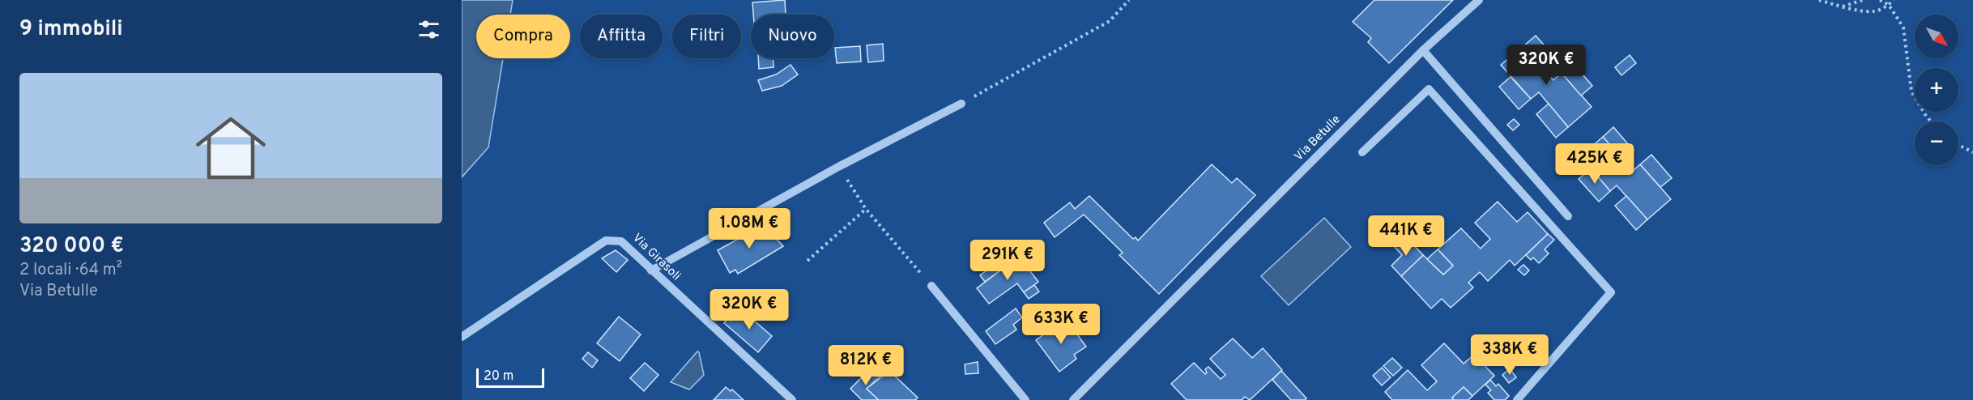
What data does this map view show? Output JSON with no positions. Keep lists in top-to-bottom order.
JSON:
{
  "streets": {
    "street": ["Via Betulle", "Via Girasoli"]
  },
  "scale_bar": "20 m",
  "north": "bottom right",
  "page": {
    "heading": "9 immobili",
    "map_buttons": ["+", "−"],
    "chip": [
      "Compra",
      "Affitta",
      "Filtri",
      "Nuovo"
    ],
    "price": [
      "320K €",
      "425K €",
      "1.08M €",
      "441K €",
      "291K €",
      "320K €",
      "633K €",
      "338K €",
      "812K €"
    ],
    "list": [
      {
        "name": "320 000 €",
        "note": "2 locali · 64 m² · Via Betulle"
      }
    ],
    "scale": "20 m"
  }
}
